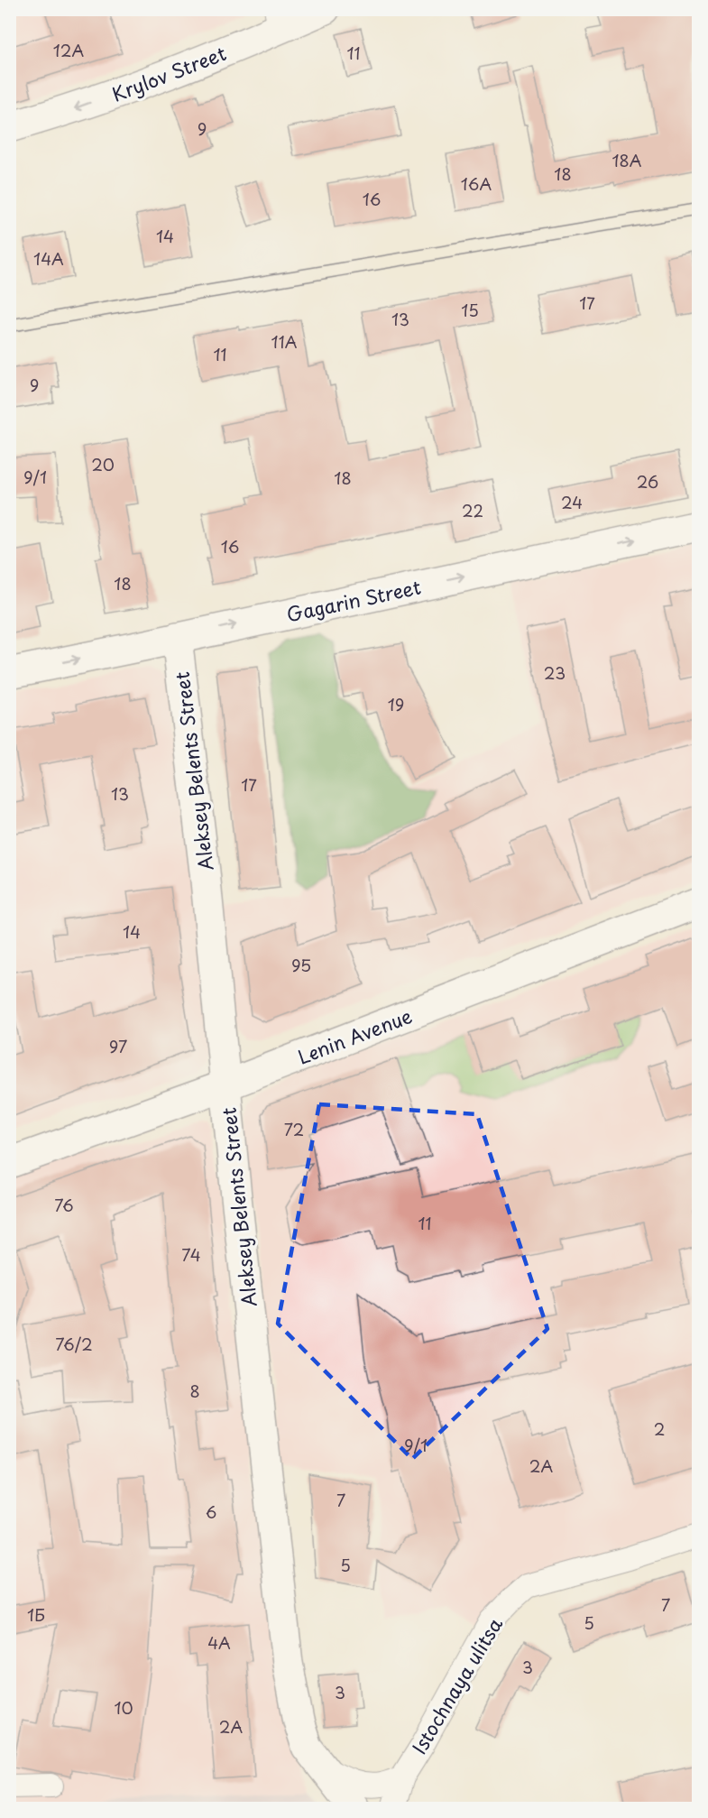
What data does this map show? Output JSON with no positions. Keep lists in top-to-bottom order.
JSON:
{
  "streets": {
    "main road": [
      "Krylov Street",
      "Gagarin Street",
      "Aleksey Belents Street",
      "Lenin Avenue"
    ],
    "street": ["Istochnaya ulitsa"]
  },
  "crossings": [
    ["Gagarin Street", "Aleksey Belents Street"],
    ["Aleksey Belents Street", "Lenin Avenue"]
  ],
  "one_way": ["Krylov Street", "Gagarin Street"],
  "house_numbers": [
    "12А",
    "11",
    "9",
    "18А",
    "18",
    "16А",
    "16",
    "14",
    "14А",
    "17",
    "15",
    "13",
    "11А",
    "11",
    "9",
    "20",
    "9/1",
    "18",
    "26",
    "24",
    "22",
    "16",
    "18",
    "23",
    "19",
    "17",
    "13",
    "14",
    "95",
    "97",
    "72",
    "76",
    "11",
    "74",
    "76/2",
    "8",
    "2",
    "9/1",
    "2А",
    "7",
    "6",
    "5",
    "7",
    "1Б",
    "5",
    "4А",
    "3",
    "3",
    "10",
    "2А"
  ]
}
